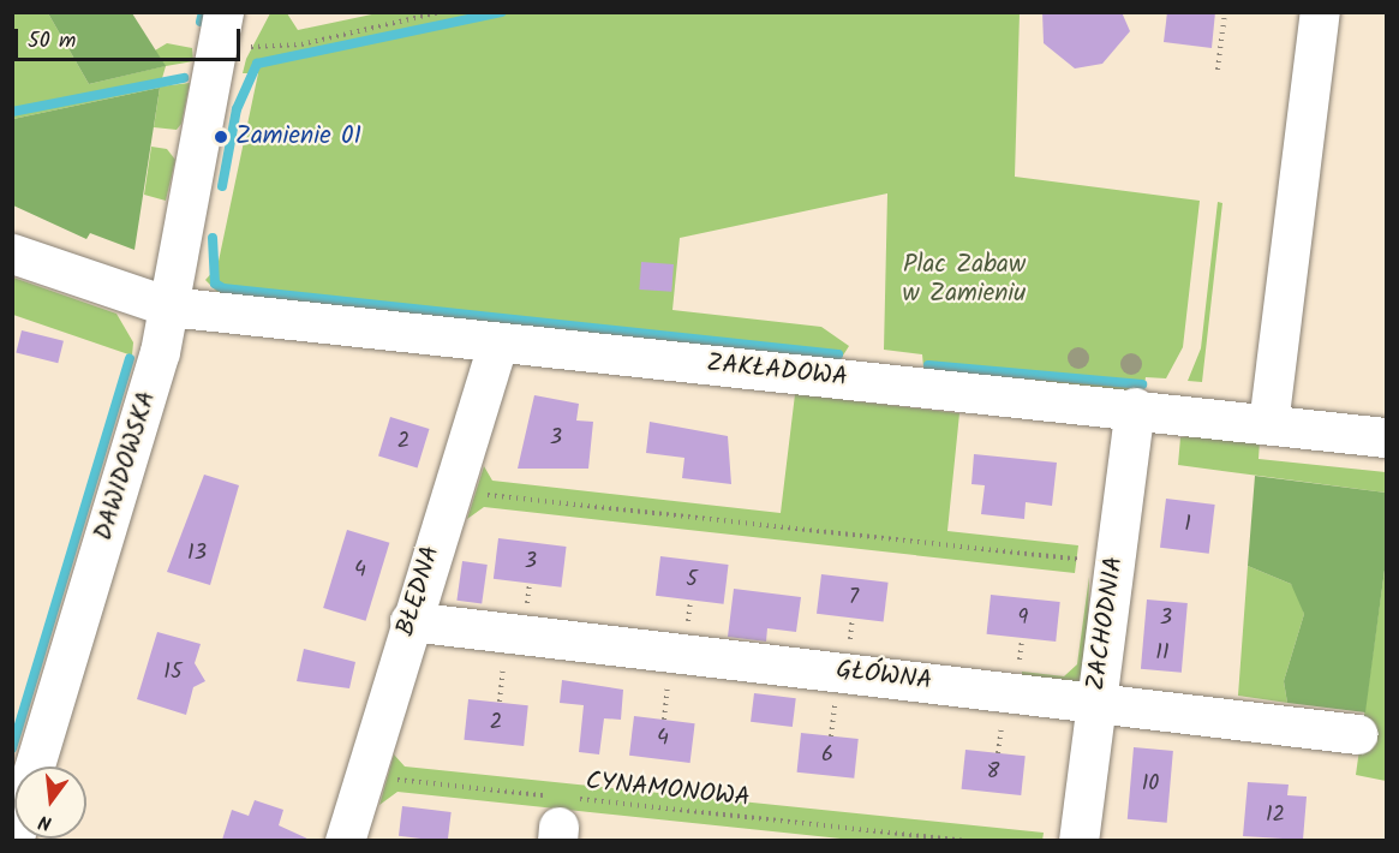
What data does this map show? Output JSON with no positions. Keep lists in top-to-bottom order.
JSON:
{
  "streets": {
    "street": [
      "ZAKŁADOWA",
      "DAWIDOWSKA",
      "BŁĘDNA",
      "ZACHODNIA",
      "GŁÓWNA"
    ],
    "path": ["CYNAMONOWA"]
  },
  "crossings": [
    ["ZAKŁADOWA", "DAWIDOWSKA"],
    ["ZAKŁADOWA", "BŁĘDNA"],
    ["ZAKŁADOWA", "ZACHODNIA"],
    ["BŁĘDNA", "GŁÓWNA"],
    ["BŁĘDNA", "CYNAMONOWA"],
    ["ZACHODNIA", "GŁÓWNA"]
  ],
  "parks": ["Plac Zabaw w Zamieniu"],
  "places": ["Zamienie 01"],
  "house_numbers": [
    "3",
    "2",
    "1",
    "13",
    "3",
    "4",
    "5",
    "7",
    "9",
    "3",
    "11",
    "15",
    "2",
    "4",
    "6",
    "8",
    "10",
    "12"
  ],
  "scale_bar": "50 m",
  "north": "bottom"
}
